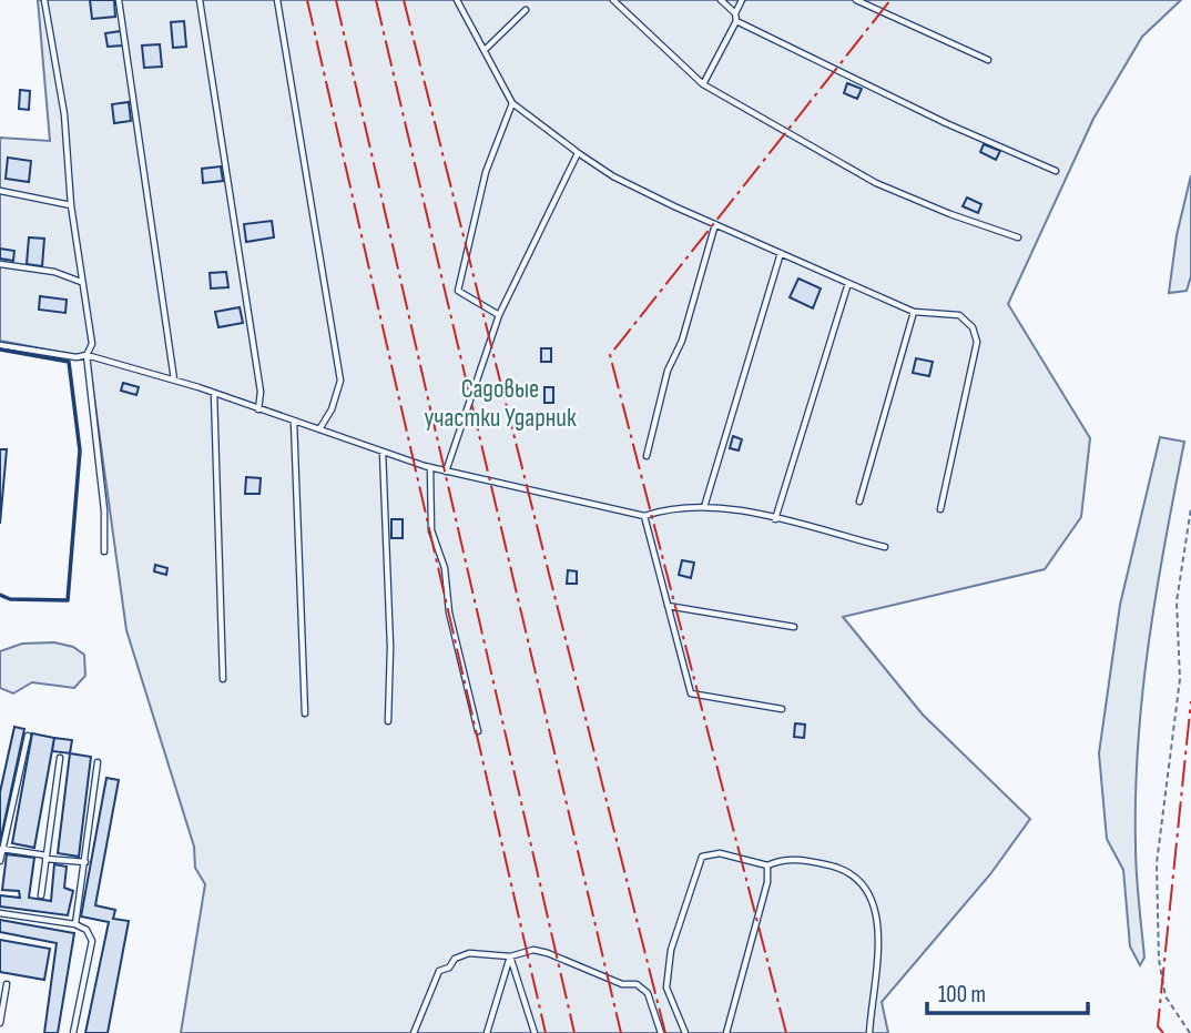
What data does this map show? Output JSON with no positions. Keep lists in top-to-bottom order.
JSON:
{
  "parks": ["Садовые участки Ударник"],
  "scale_bar": "100 m"
}
